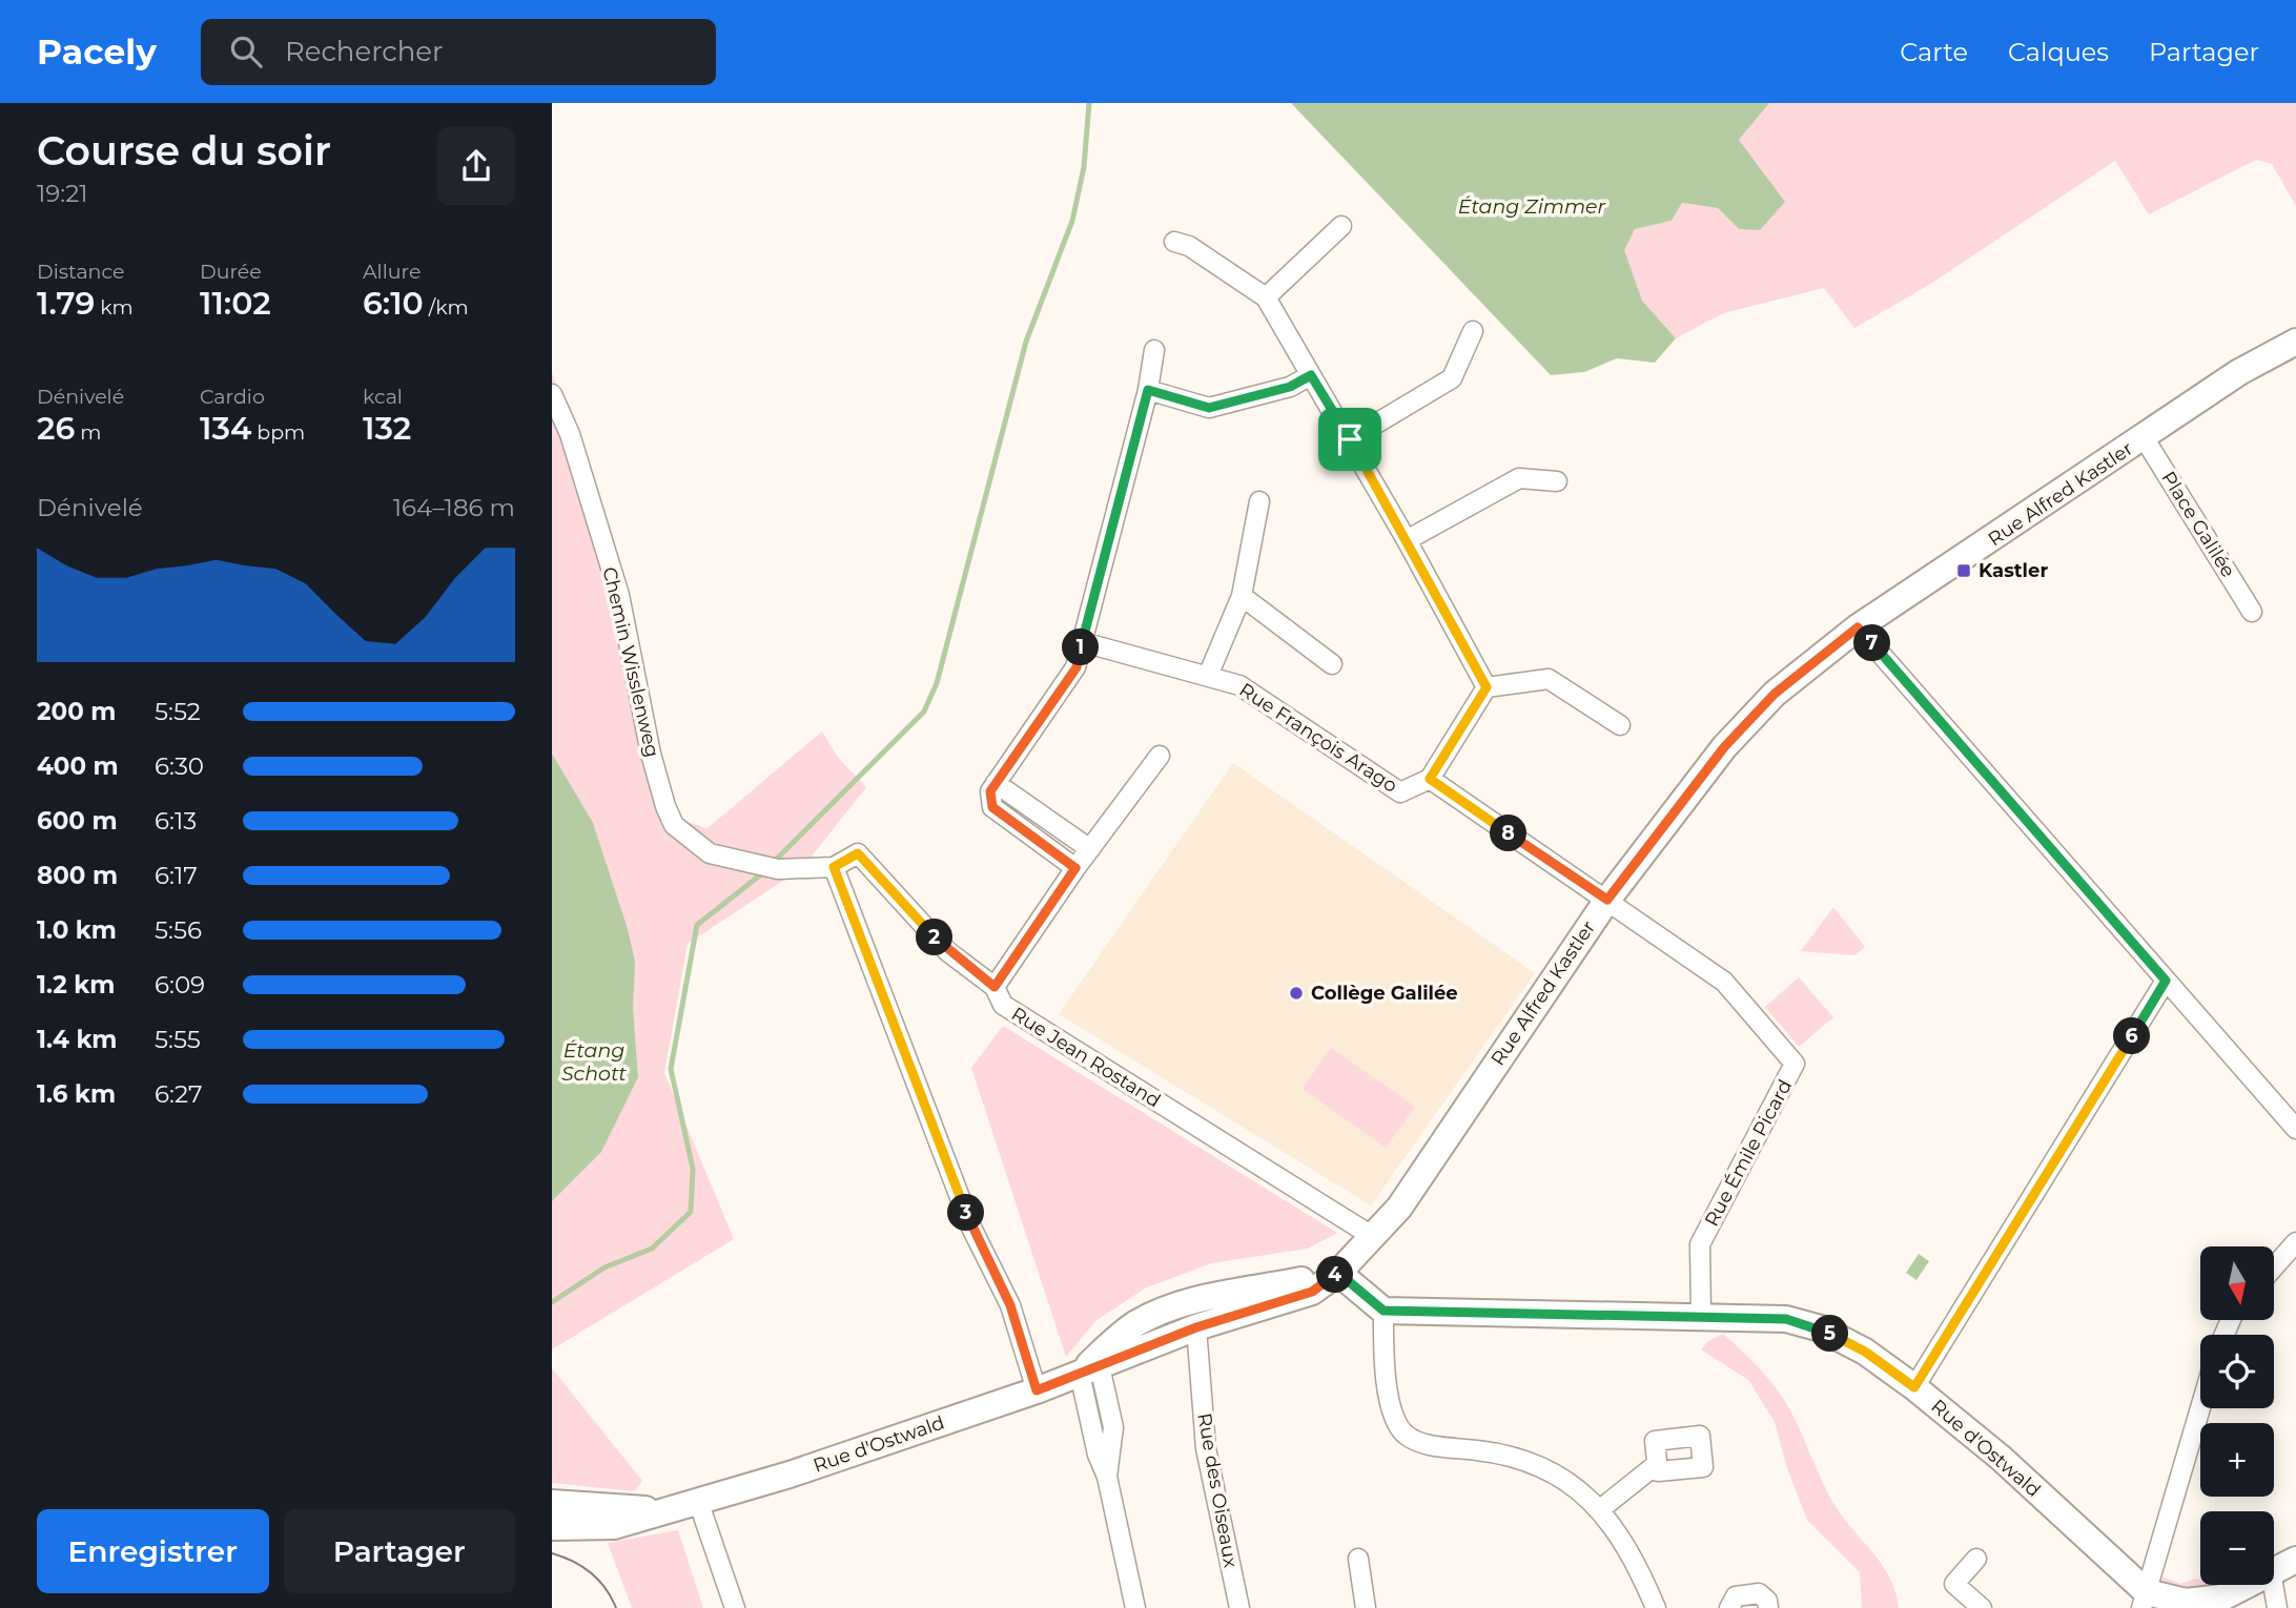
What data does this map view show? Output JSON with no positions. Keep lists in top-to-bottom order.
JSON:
{
  "streets": {
    "main road": ["Rue Alfred Kastler", "Rue d'Ostwald"],
    "street": [
      "Place Galilée",
      "Chemin Wisslenweg",
      "Rue François Arago",
      "Rue Jean Rostand",
      "Rue Émile Picard",
      "Rue des Oiseaux"
    ]
  },
  "crossings": [
    ["Rue Alfred Kastler", "Place Galilée"],
    ["Rue Alfred Kastler", "Rue Jean Rostand"],
    ["Rue Alfred Kastler", "Rue Émile Picard"],
    ["Rue Alfred Kastler", "Rue d'Ostwald"],
    ["Chemin Wisslenweg", "Rue Jean Rostand"],
    ["Rue Émile Picard", "Rue d'Ostwald"],
    ["Rue d'Ostwald", "Rue des Oiseaux"]
  ],
  "water": ["Étang Zimmer", "Étang Schott"],
  "places": {
    "transit": ["Kastler"],
    "other": ["Collège Galilée"]
  },
  "north": "bottom",
  "page": {
    "header": "Pacely",
    "search": "Rechercher",
    "nav": ["Carte", "Calques", "Partager"],
    "heading": ["Course du soir", "19:21"],
    "stats": [
      ["Distance", "1.79 km"],
      ["Durée", "11:02"],
      ["Allure", "6:10 /km"],
      ["Dénivelé", "26 m"],
      ["Cardio", "134 bpm"],
      ["kcal", "132"]
    ],
    "chart": ["Dénivelé", "164–186 m"],
    "pins": [
      "7",
      "1",
      "8",
      "2",
      "6",
      "3",
      "4",
      "5"
    ],
    "list": [
      {
        "name": "200 m",
        "note": "5:52"
      },
      {
        "name": "400 m",
        "note": "6:30"
      },
      {
        "name": "600 m",
        "note": "6:13"
      },
      {
        "name": "800 m",
        "note": "6:17"
      },
      {
        "name": "1.0 km",
        "note": "5:56"
      },
      {
        "name": "1.2 km",
        "note": "6:09"
      },
      {
        "name": "1.4 km",
        "note": "5:55"
      },
      {
        "name": "1.6 km",
        "note": "6:27"
      }
    ],
    "map_buttons": ["+", "−"],
    "buttons": ["Enregistrer", "Partager"]
  }
}
